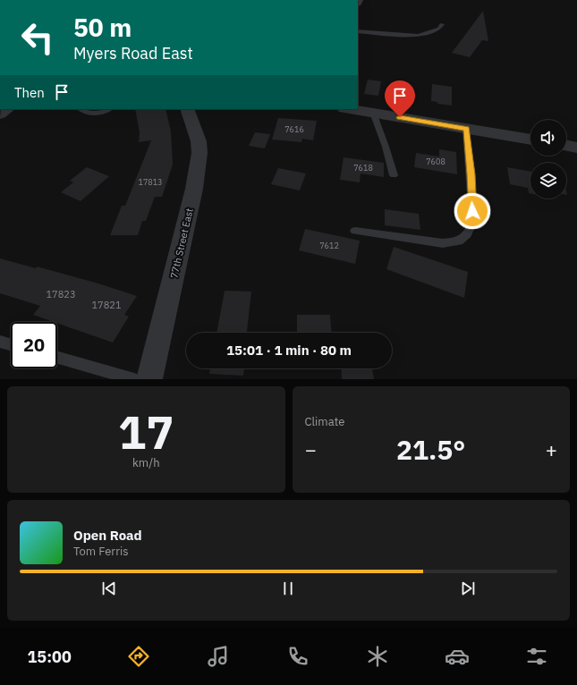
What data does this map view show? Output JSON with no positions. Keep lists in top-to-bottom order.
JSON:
{
  "streets": {
    "street": ["77th Street East"]
  },
  "house_numbers": [
    "7616",
    "7608",
    "7618",
    "17813",
    "7612",
    "17823",
    "17821"
  ],
  "page": {
    "turn": ["50 m", "Myers Road East"],
    "then": "Then",
    "limit": "20",
    "trip": "15:01 · 1 min · 80 m",
    "tile": [
      ["17", "km/h"],
      "Climate"
    ],
    "heat": ["−", "21.5°", "+"],
    "song": ["Open Road", "Tom Ferris"],
    "tabs": "15:00"
  }
}
